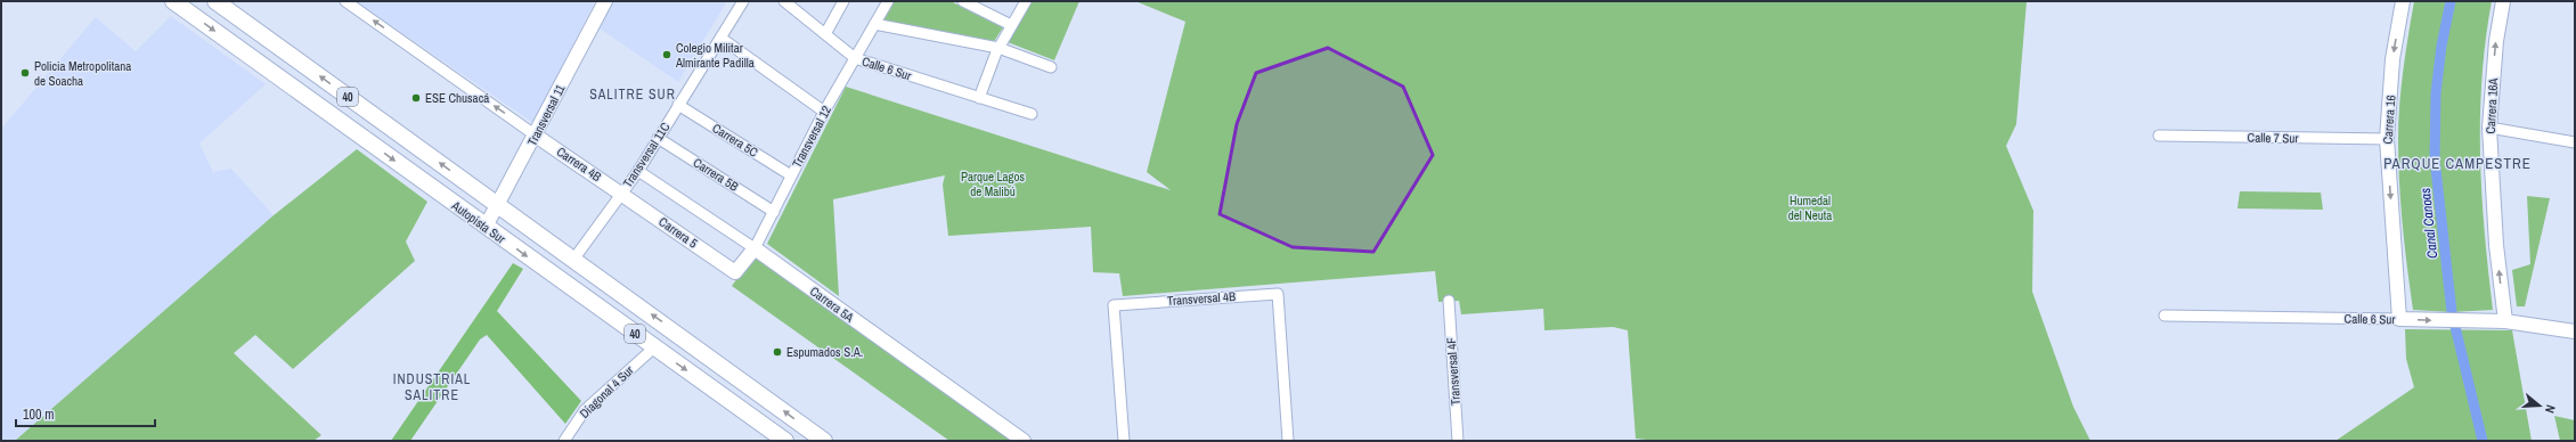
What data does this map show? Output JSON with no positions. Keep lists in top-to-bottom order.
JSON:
{
  "streets": {
    "highway": ["40", "Autopista Sur"],
    "main road": [
      "Calle 6 Sur",
      "Carrera 16A",
      "Transversal 11",
      "Carrera 16",
      "Transversal 12",
      "Carrera 4B",
      "Carrera 5",
      "Carrera 5A"
    ],
    "street": [
      "Calle 7 Sur",
      "Carrera 5C",
      "Transversal 11C",
      "Carrera 5B",
      "Transversal 4B",
      "Transversal 4F",
      "Diagonal 4 Sur"
    ]
  },
  "crossings": [
    ["Calle 6 Sur", "Carrera 16A"],
    ["Calle 6 Sur", "Carrera 16"],
    ["Calle 6 Sur", "Transversal 12"],
    ["Transversal 11", "Carrera 4B"],
    ["Transversal 11", "Autopista Sur"],
    ["Carrera 16", "Calle 7 Sur"],
    ["Transversal 12", "Carrera 5C"],
    ["Transversal 12", "Carrera 5B"],
    ["Transversal 12", "Carrera 5"],
    ["Transversal 12", "Carrera 5A"],
    ["Carrera 5C", "Transversal 11C"],
    ["Transversal 11C", "Carrera 4B"],
    ["Transversal 11C", "Carrera 5B"],
    ["Transversal 11C", "Autopista Sur"],
    ["Transversal 11C", "Carrera 5"],
    ["Transversal 11C", "Carrera 5A"],
    ["Carrera 4B", "Carrera 5"],
    ["Autopista Sur", "Diagonal 4 Sur"]
  ],
  "one_way": ["Carrera 16A", "Carrera 16"],
  "districts": ["SALITRE SUR", "PARQUE CAMPESTRE", "INDUSTRIAL SALITRE"],
  "water": ["Canal Canoas"],
  "parks": ["Parque Lagos de Malibú", "Humedal del Neuta"],
  "places": [
    "Colegio Militar Almirante Padilla",
    "Policia Metropolitana de Soacha",
    "ESE Chusacá",
    "Espumados S.A."
  ],
  "scale_bar": "100 m",
  "north": "right"
}
